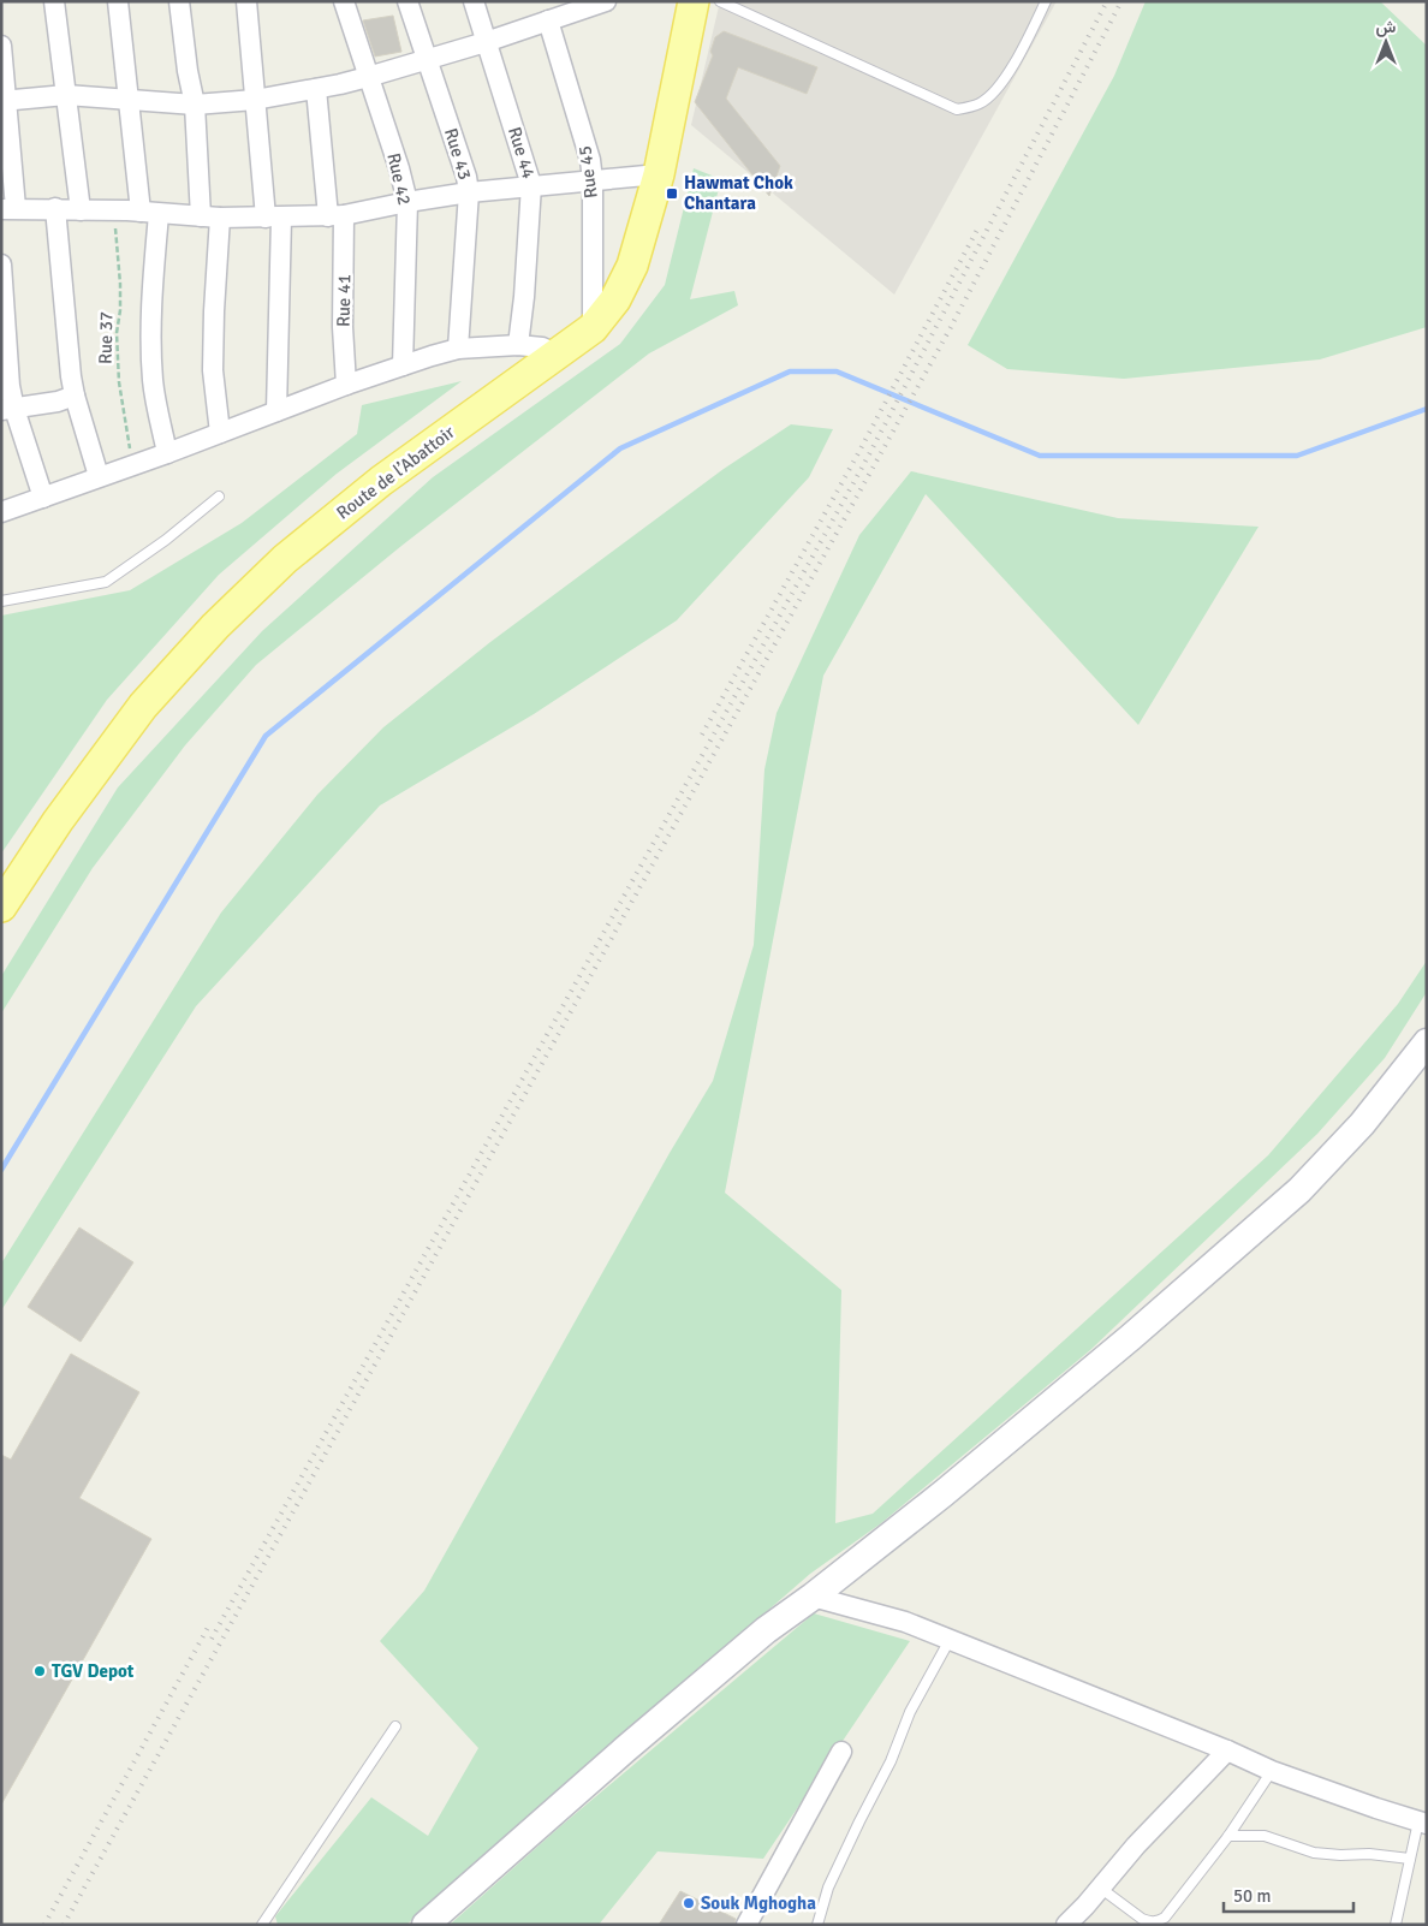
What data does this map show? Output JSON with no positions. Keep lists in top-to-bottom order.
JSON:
{
  "streets": {
    "main road": ["Route de l’Abattoir"],
    "street": [
      "Rue 44",
      "Rue 43",
      "Rue 45",
      "Rue 42",
      "Rue 41"
    ],
    "path": ["Rue 37"]
  },
  "crossings": [
    ["Rue 45", "Route de l’Abattoir"]
  ],
  "places": {
    "transit": ["Hawmat Chok Chantara"],
    "other": ["TGV Depot", "Souk Mghogha"]
  },
  "scale_bar": "50 m",
  "north": "top"
}
